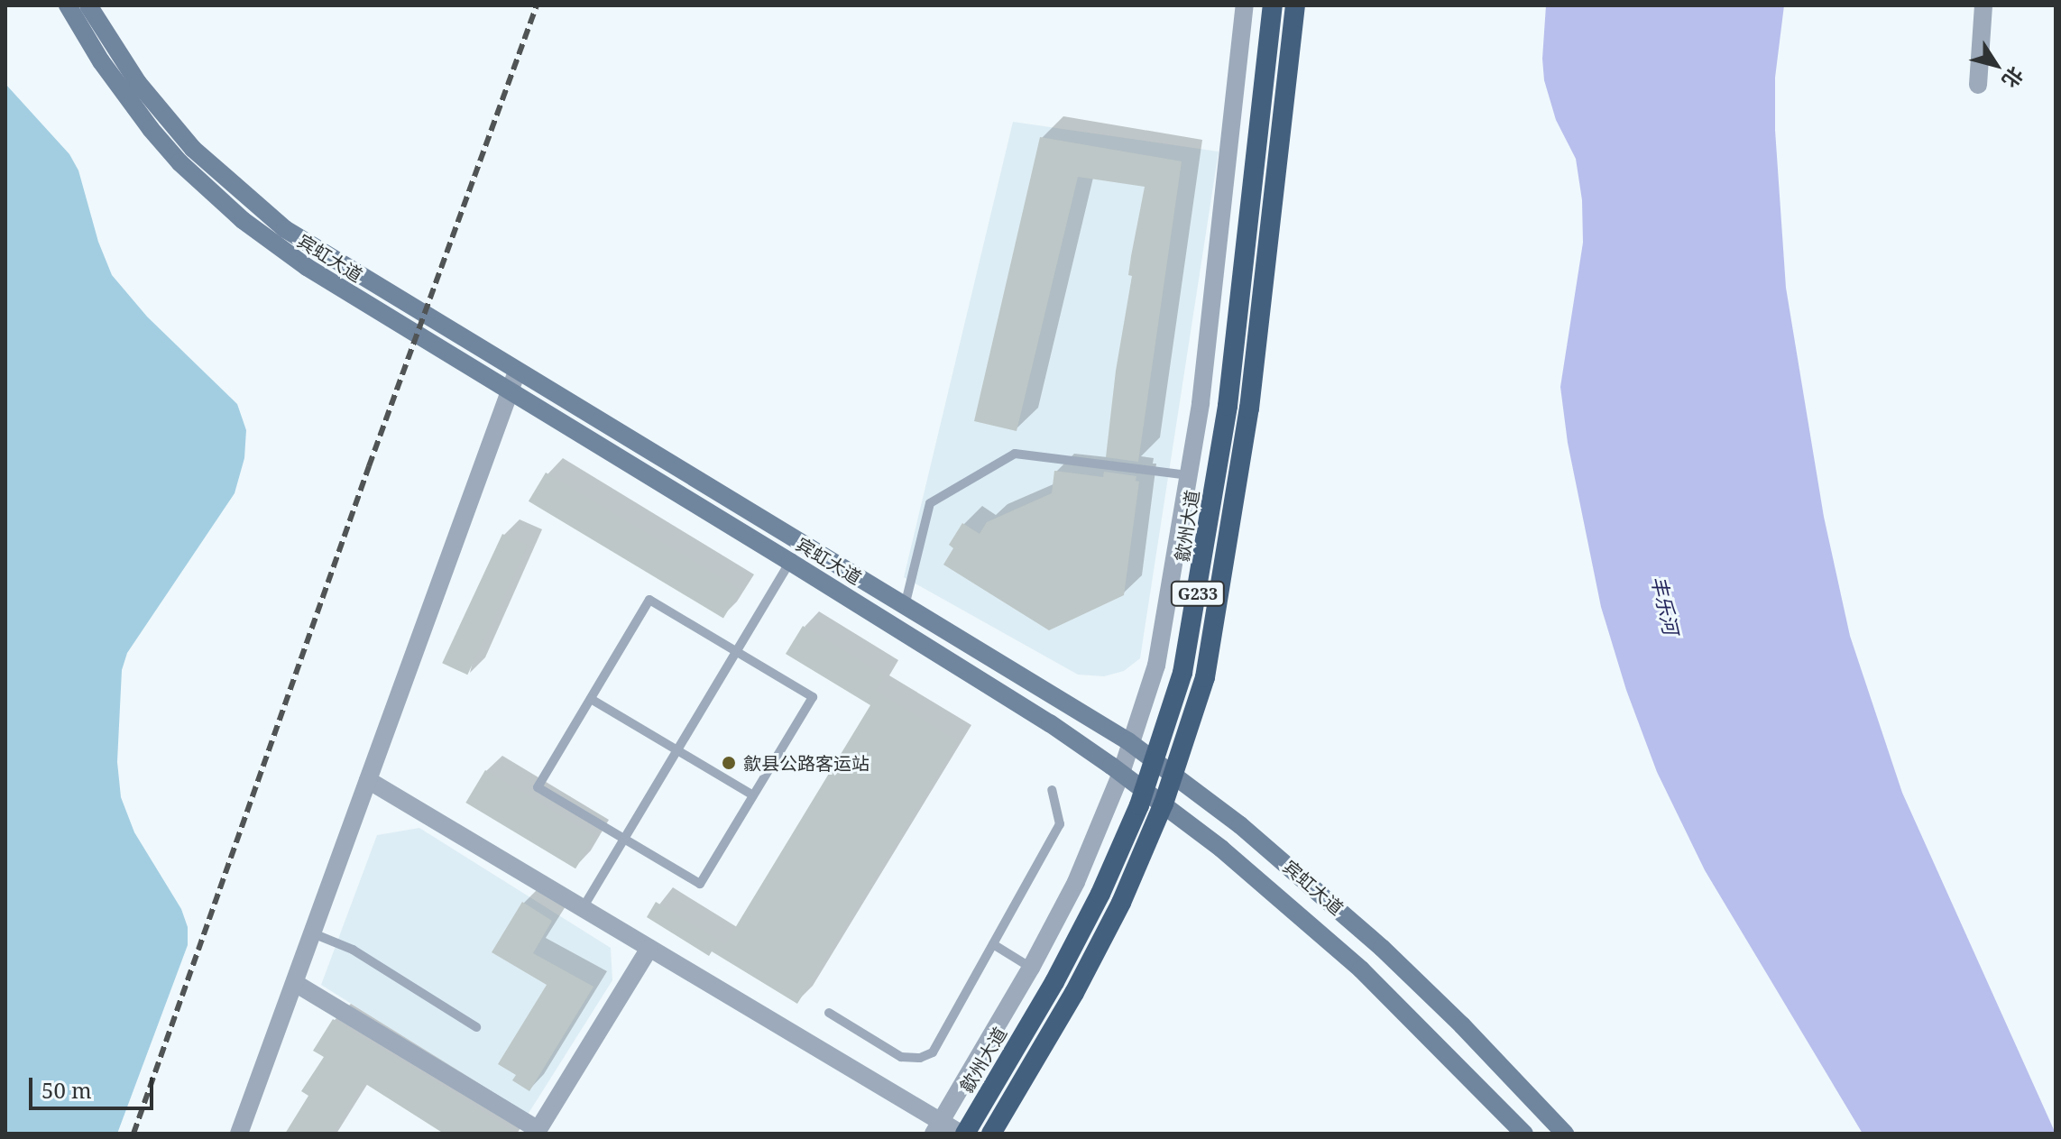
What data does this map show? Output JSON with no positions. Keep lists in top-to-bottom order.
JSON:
{
  "streets": {
    "highway": ["歙州大道", "G233"],
    "main road": ["宾虹大道"]
  },
  "crossings": [
    ["宾虹大道", "歙州大道"],
    ["宾虹大道", "G233"]
  ],
  "water": ["丰乐河"],
  "places": ["歙县公路客运站"],
  "scale_bar": "50 m",
  "north": "bottom right"
}
